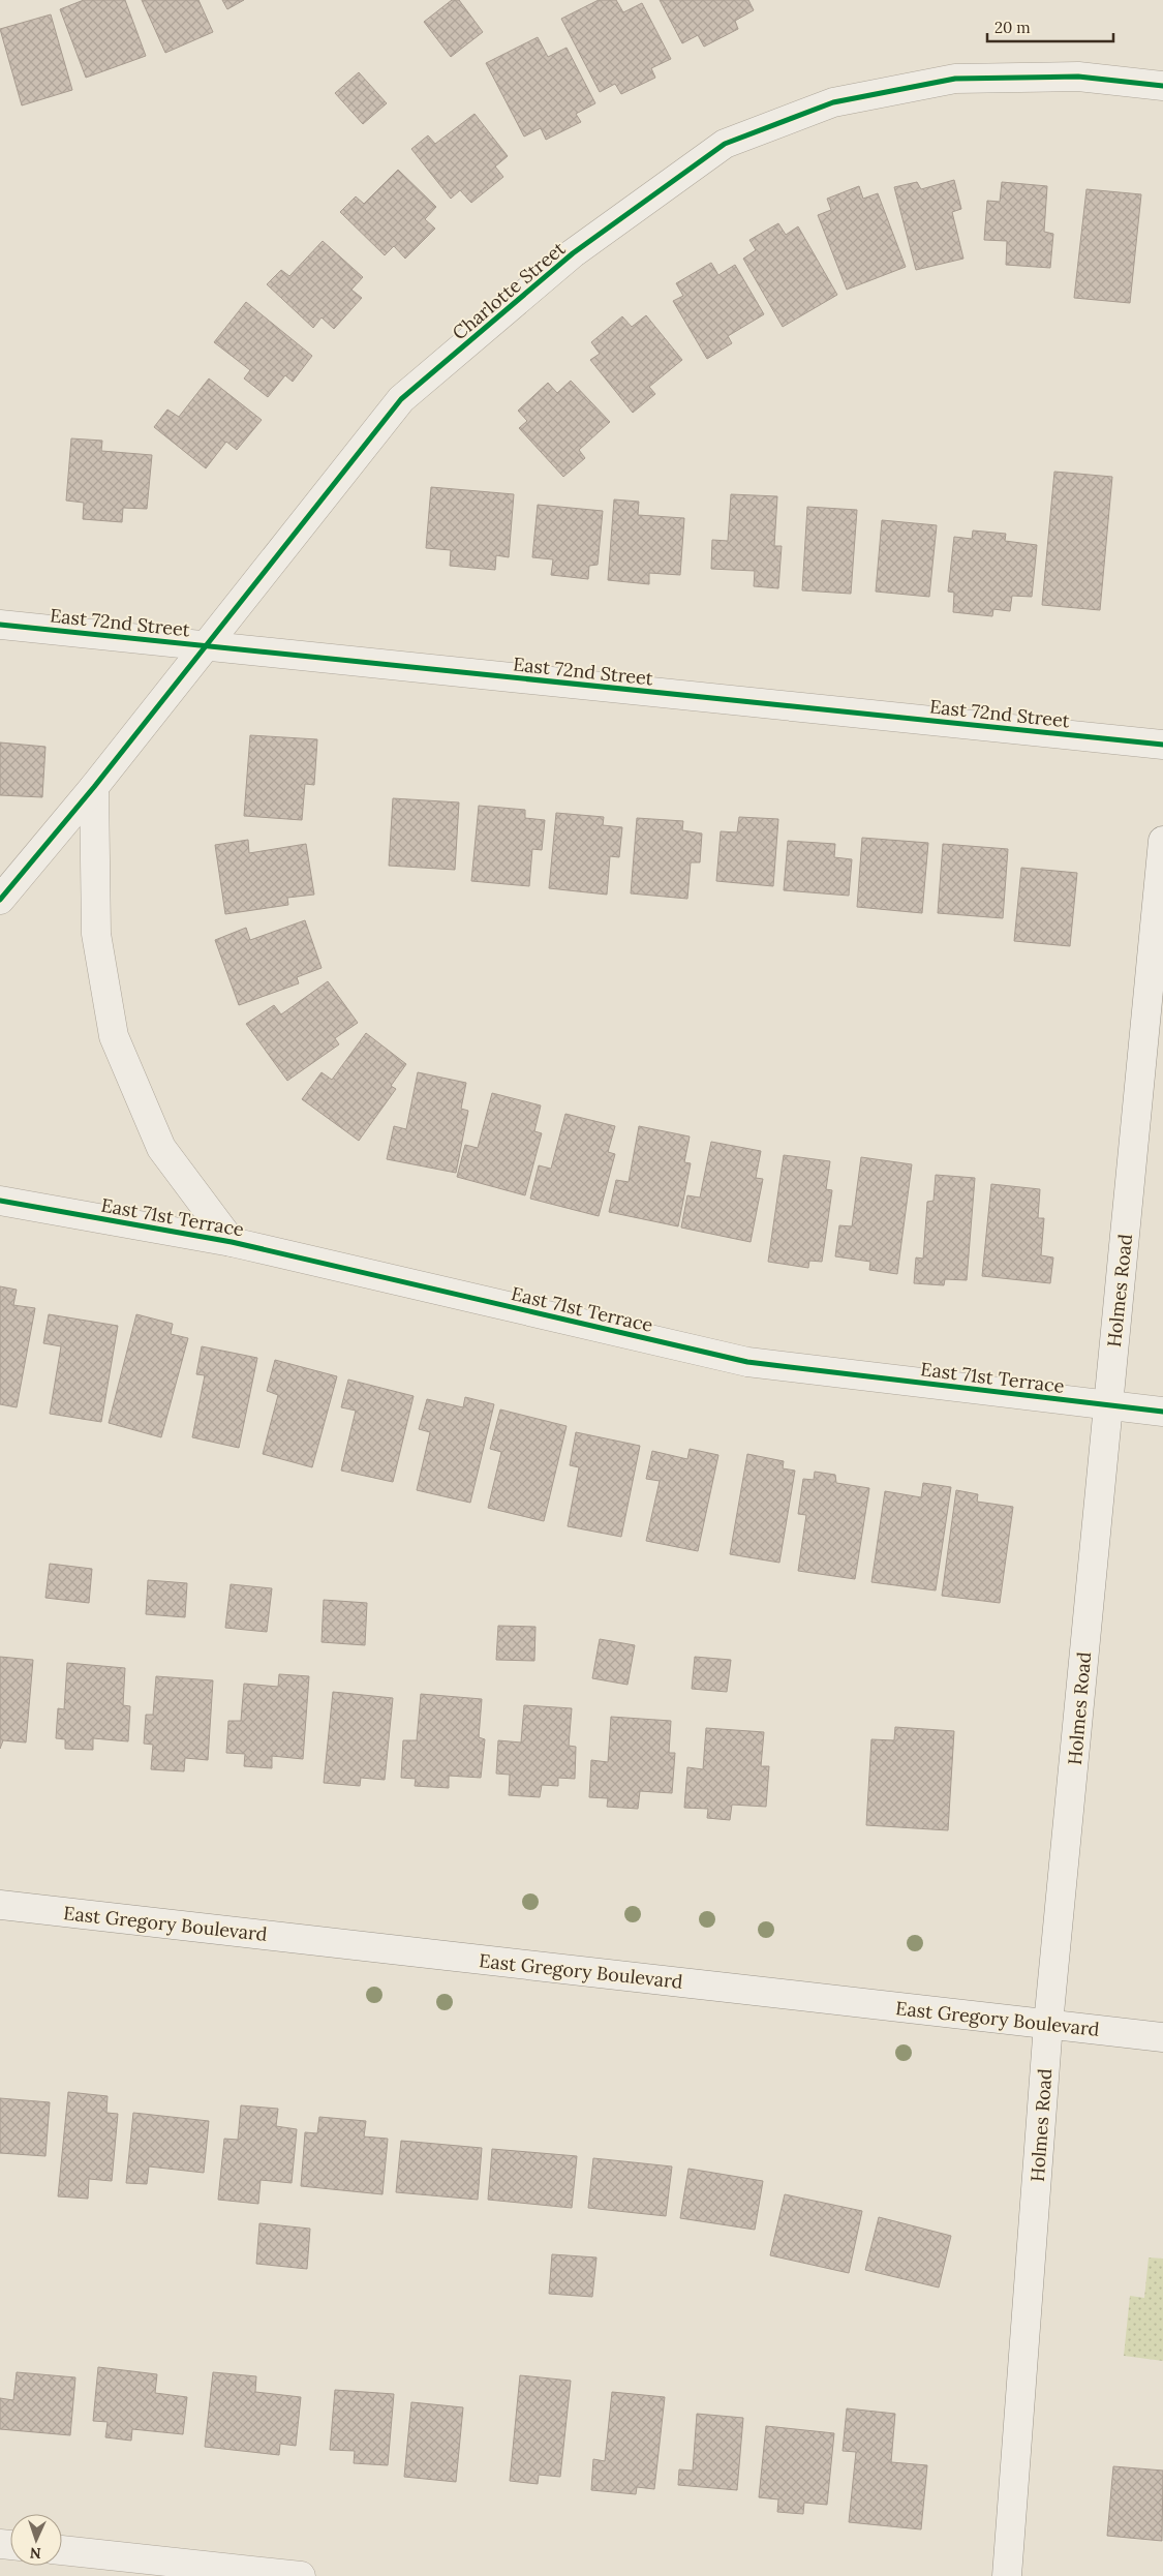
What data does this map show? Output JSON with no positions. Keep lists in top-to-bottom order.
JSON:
{
  "streets": {
    "street": [
      "Charlotte Street",
      "East 72nd Street",
      "East 71st Terrace",
      "Holmes Road",
      "East Gregory Boulevard"
    ]
  },
  "crossings": [
    ["Charlotte Street", "East 72nd Street"],
    ["East 71st Terrace", "Holmes Road"],
    ["Holmes Road", "East Gregory Boulevard"]
  ],
  "scale_bar": "20 m",
  "north": "bottom"
}
